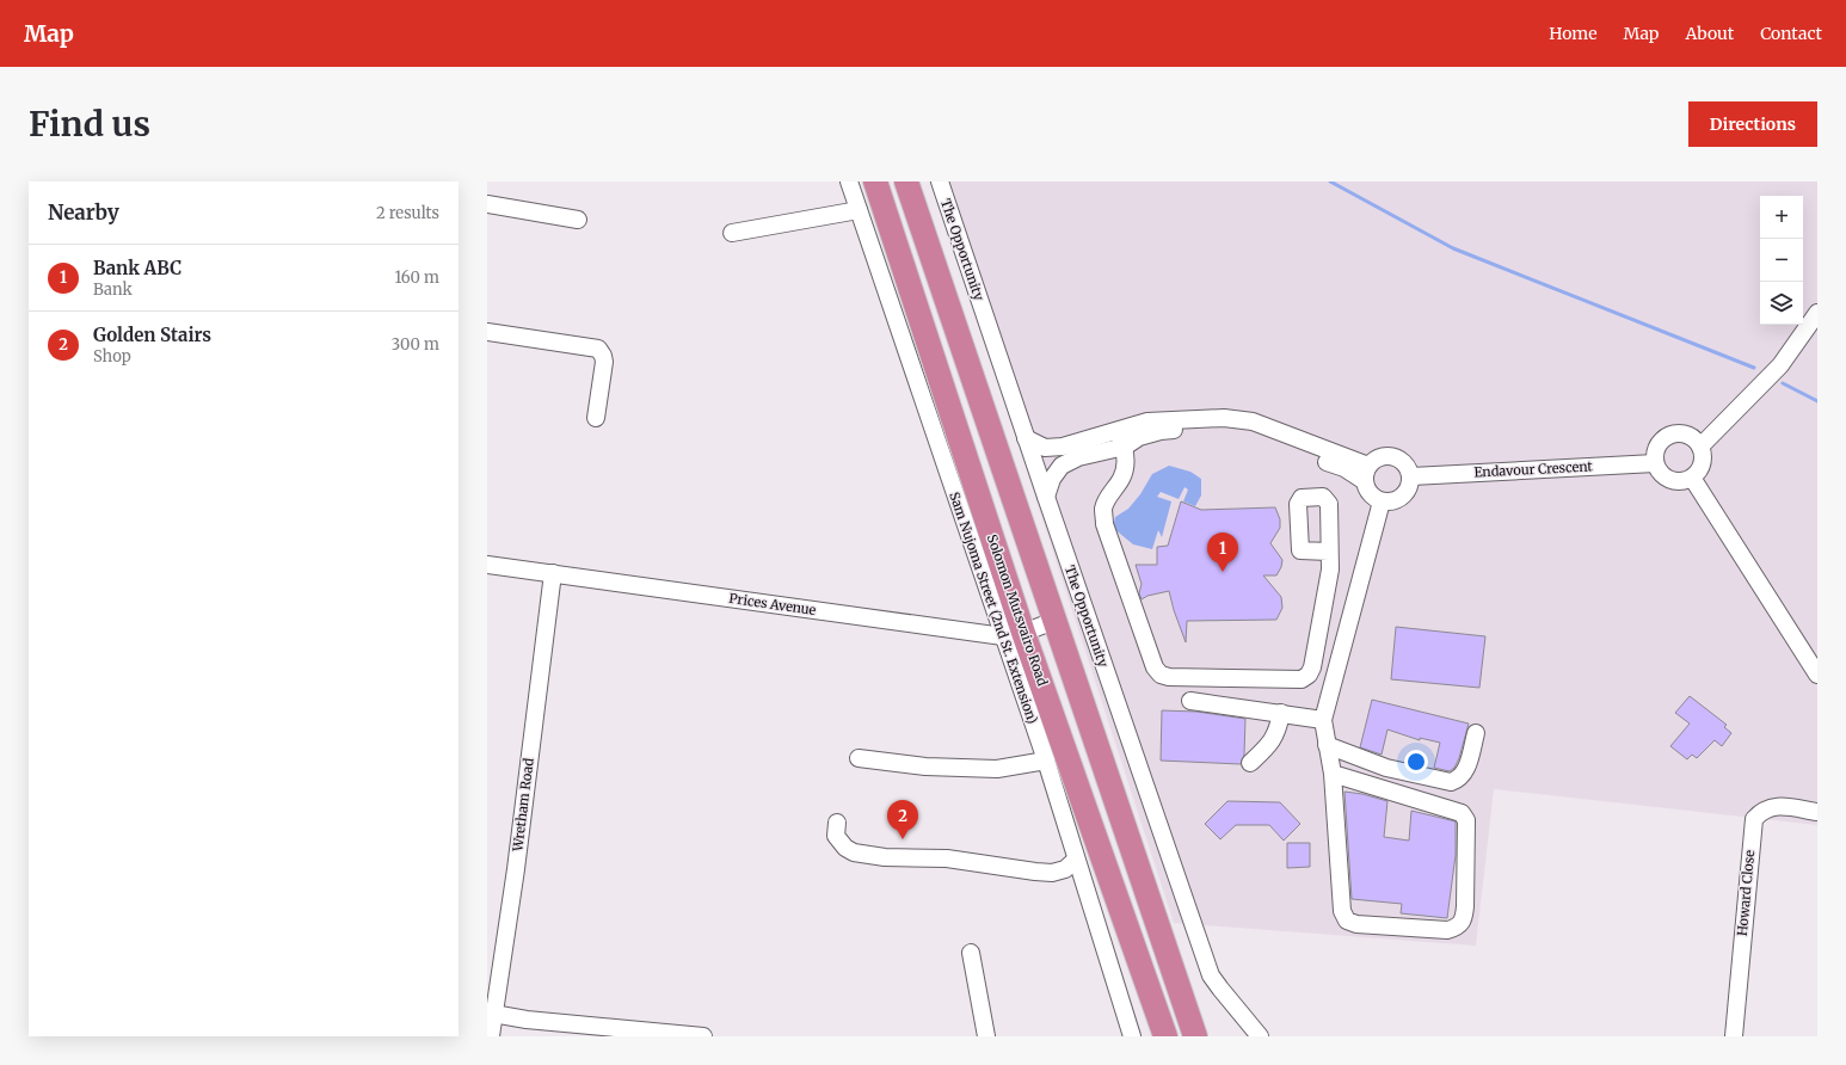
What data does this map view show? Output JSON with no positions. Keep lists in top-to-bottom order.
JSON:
{
  "streets": {
    "highway": ["Solomon Mutsvairo Road"],
    "street": [
      "The Opportunity",
      "Endavour Crescent",
      "Prices Avenue",
      "Sam Nujoma Street (2nd St. Extension)",
      "Wretham Road",
      "Howard Close"
    ]
  },
  "crossings": [
    ["Prices Avenue", "Sam Nujoma Street (2nd St. Extension)"],
    ["Prices Avenue", "Solomon Mutsvairo Road"],
    ["Prices Avenue", "Wretham Road"],
    ["Sam Nujoma Street (2nd St. Extension)", "Solomon Mutsvairo Road"]
  ],
  "page": {
    "header": "Map",
    "nav": [
      "Home",
      "Map",
      "About",
      "Contact"
    ],
    "buttons": "Directions",
    "title": "Find us",
    "heading": ["Nearby", "2 results"],
    "map_buttons": ["+", "−"],
    "list": [
      {
        "mark": "1",
        "name": "Bank ABC",
        "note": "Bank",
        "value": "160 m"
      },
      {
        "mark": "2",
        "name": "Golden Stairs",
        "note": "Shop",
        "value": "300 m"
      }
    ],
    "pins": ["1", "2"]
  }
}
